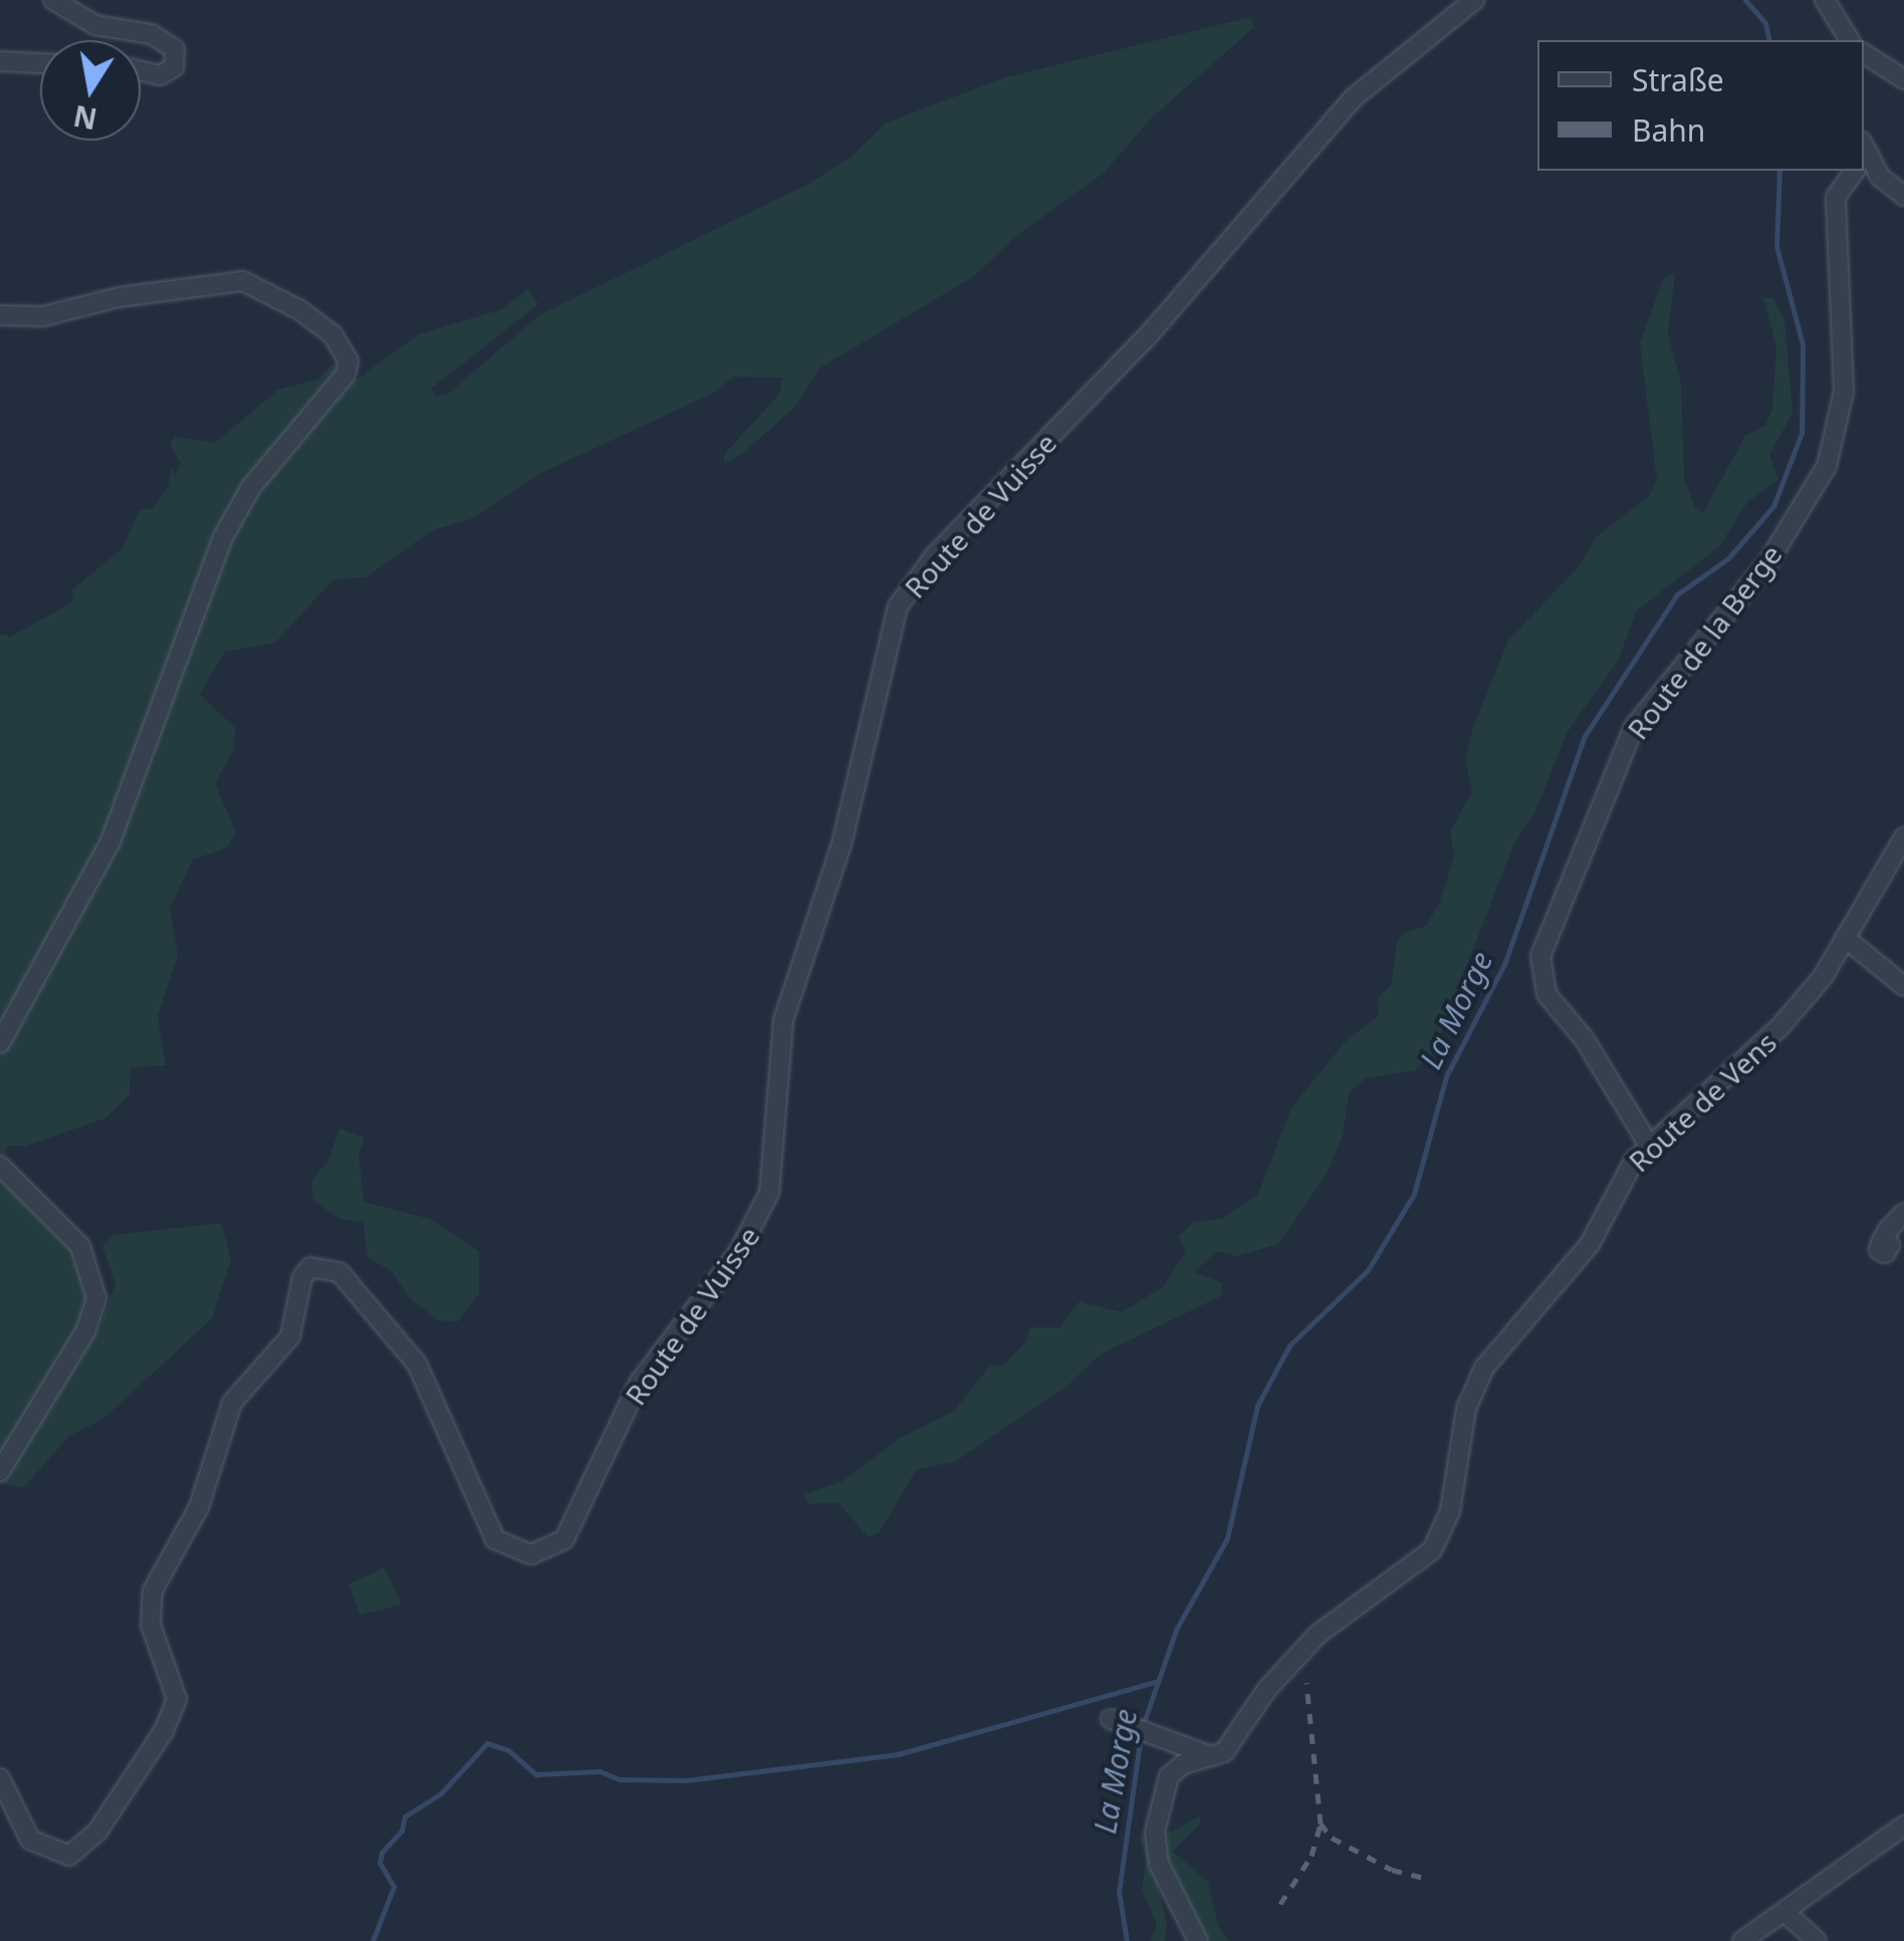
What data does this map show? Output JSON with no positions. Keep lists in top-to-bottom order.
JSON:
{
  "streets": {
    "street": ["Route de Vuisse", "Route de la Berge", "Route de Vens"]
  },
  "crossings": [
    ["Route de la Berge", "Route de Vens"]
  ],
  "water": ["La Morge"],
  "legend": ["Straße", "Bahn"],
  "north": "bottom"
}
